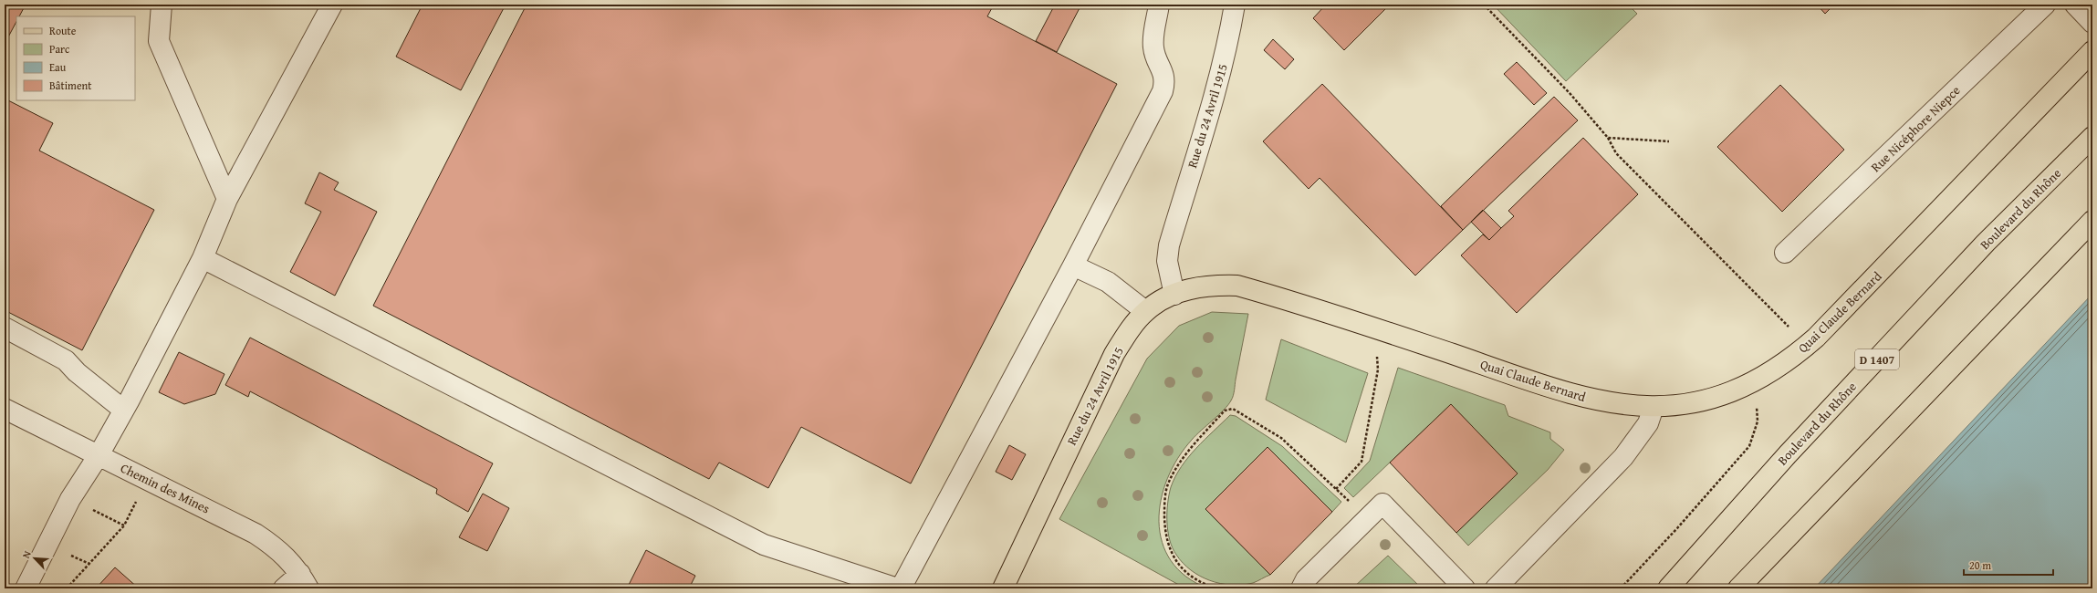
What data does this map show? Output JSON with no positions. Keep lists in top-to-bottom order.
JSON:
{
  "streets": {
    "main road": [
      "Rue du 24 Avril 1915",
      "Boulevard du Rhône",
      "Quai Claude Bernard",
      "D 1407"
    ],
    "street": ["Rue Nicéphore Niepce", "Chemin des Mines"]
  },
  "crossings": [
    ["Rue du 24 Avril 1915", "Quai Claude Bernard"]
  ],
  "legend": [
    "Route",
    "Parc",
    "Eau",
    "Bâtiment"
  ],
  "scale_bar": "20 m",
  "north": "top left"
}
